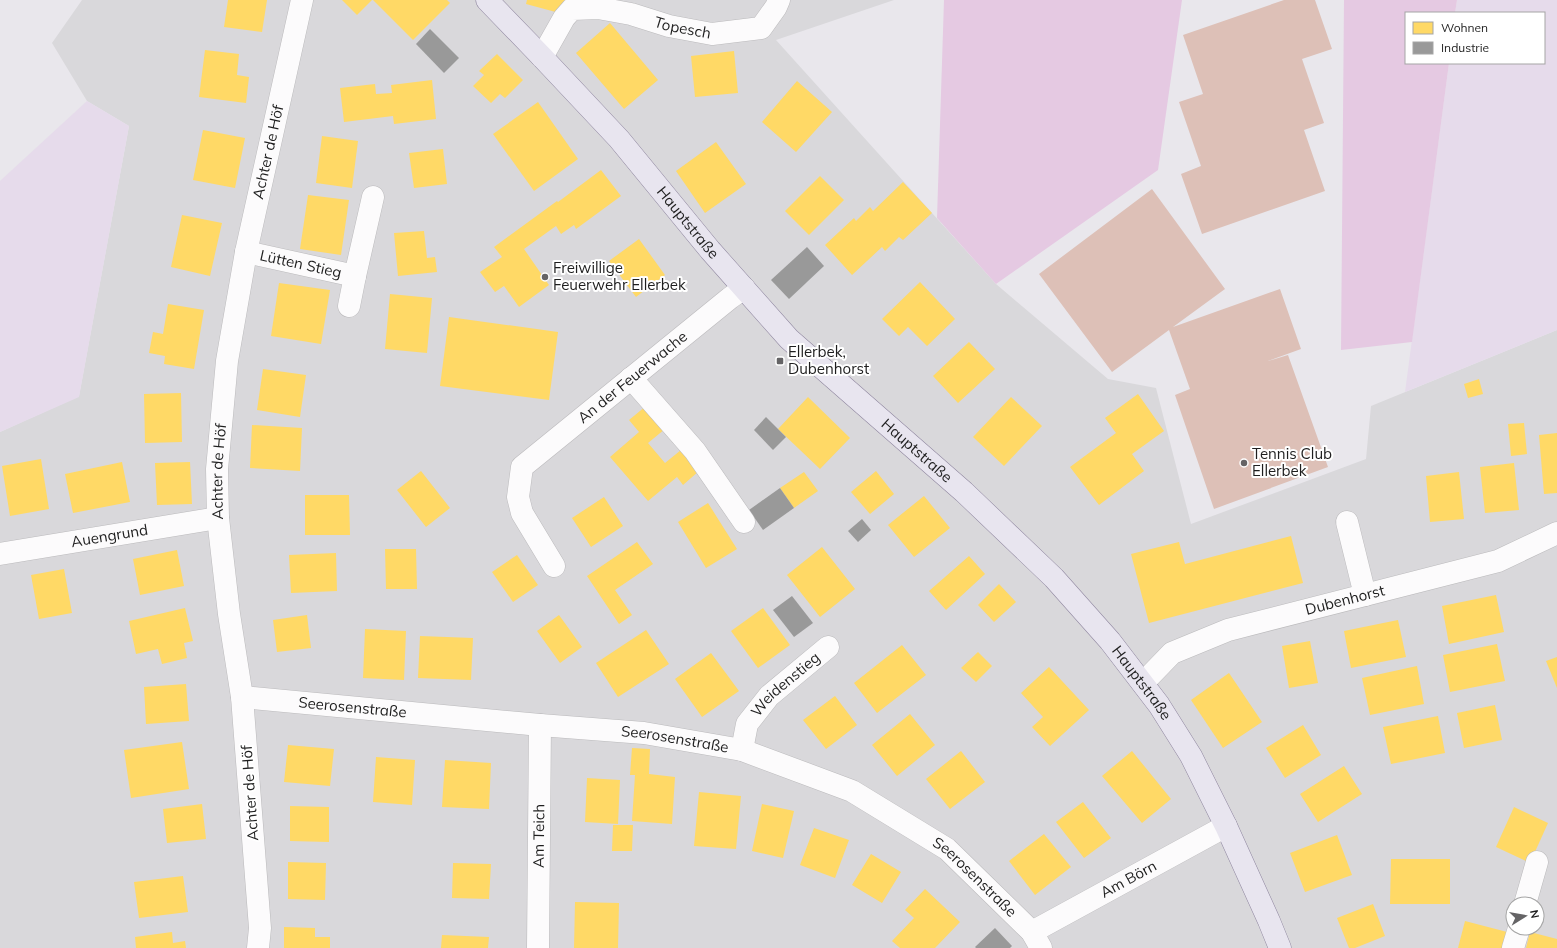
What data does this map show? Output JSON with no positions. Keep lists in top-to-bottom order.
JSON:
{
  "streets": {
    "main road": ["Hauptstraße"],
    "street": [
      "Topesch",
      "Achter de Höf",
      "Lütten Stieg",
      "An der Feuerwache",
      "Auengrund",
      "Dubenhorst",
      "Weidenstieg",
      "Seerosenstraße",
      "Am Teich",
      "Am Börn"
    ]
  },
  "crossings": [
    ["Topesch", "Hauptstraße"],
    ["Achter de Höf", "Lütten Stieg"],
    ["Achter de Höf", "Auengrund"],
    ["Achter de Höf", "Seerosenstraße"],
    ["Hauptstraße", "An der Feuerwache"],
    ["Hauptstraße", "Dubenhorst"],
    ["Hauptstraße", "Am Börn"],
    ["Weidenstieg", "Seerosenstraße"],
    ["Seerosenstraße", "Am Teich"],
    ["Seerosenstraße", "Am Börn"]
  ],
  "places": {
    "other": ["Freiwillige Feuerwehr Ellerbek", "Tennis Club Ellerbek"],
    "transit": ["Ellerbek, Dubenhorst"]
  },
  "legend": ["Wohnen", "Industrie"],
  "north": "right"
}
